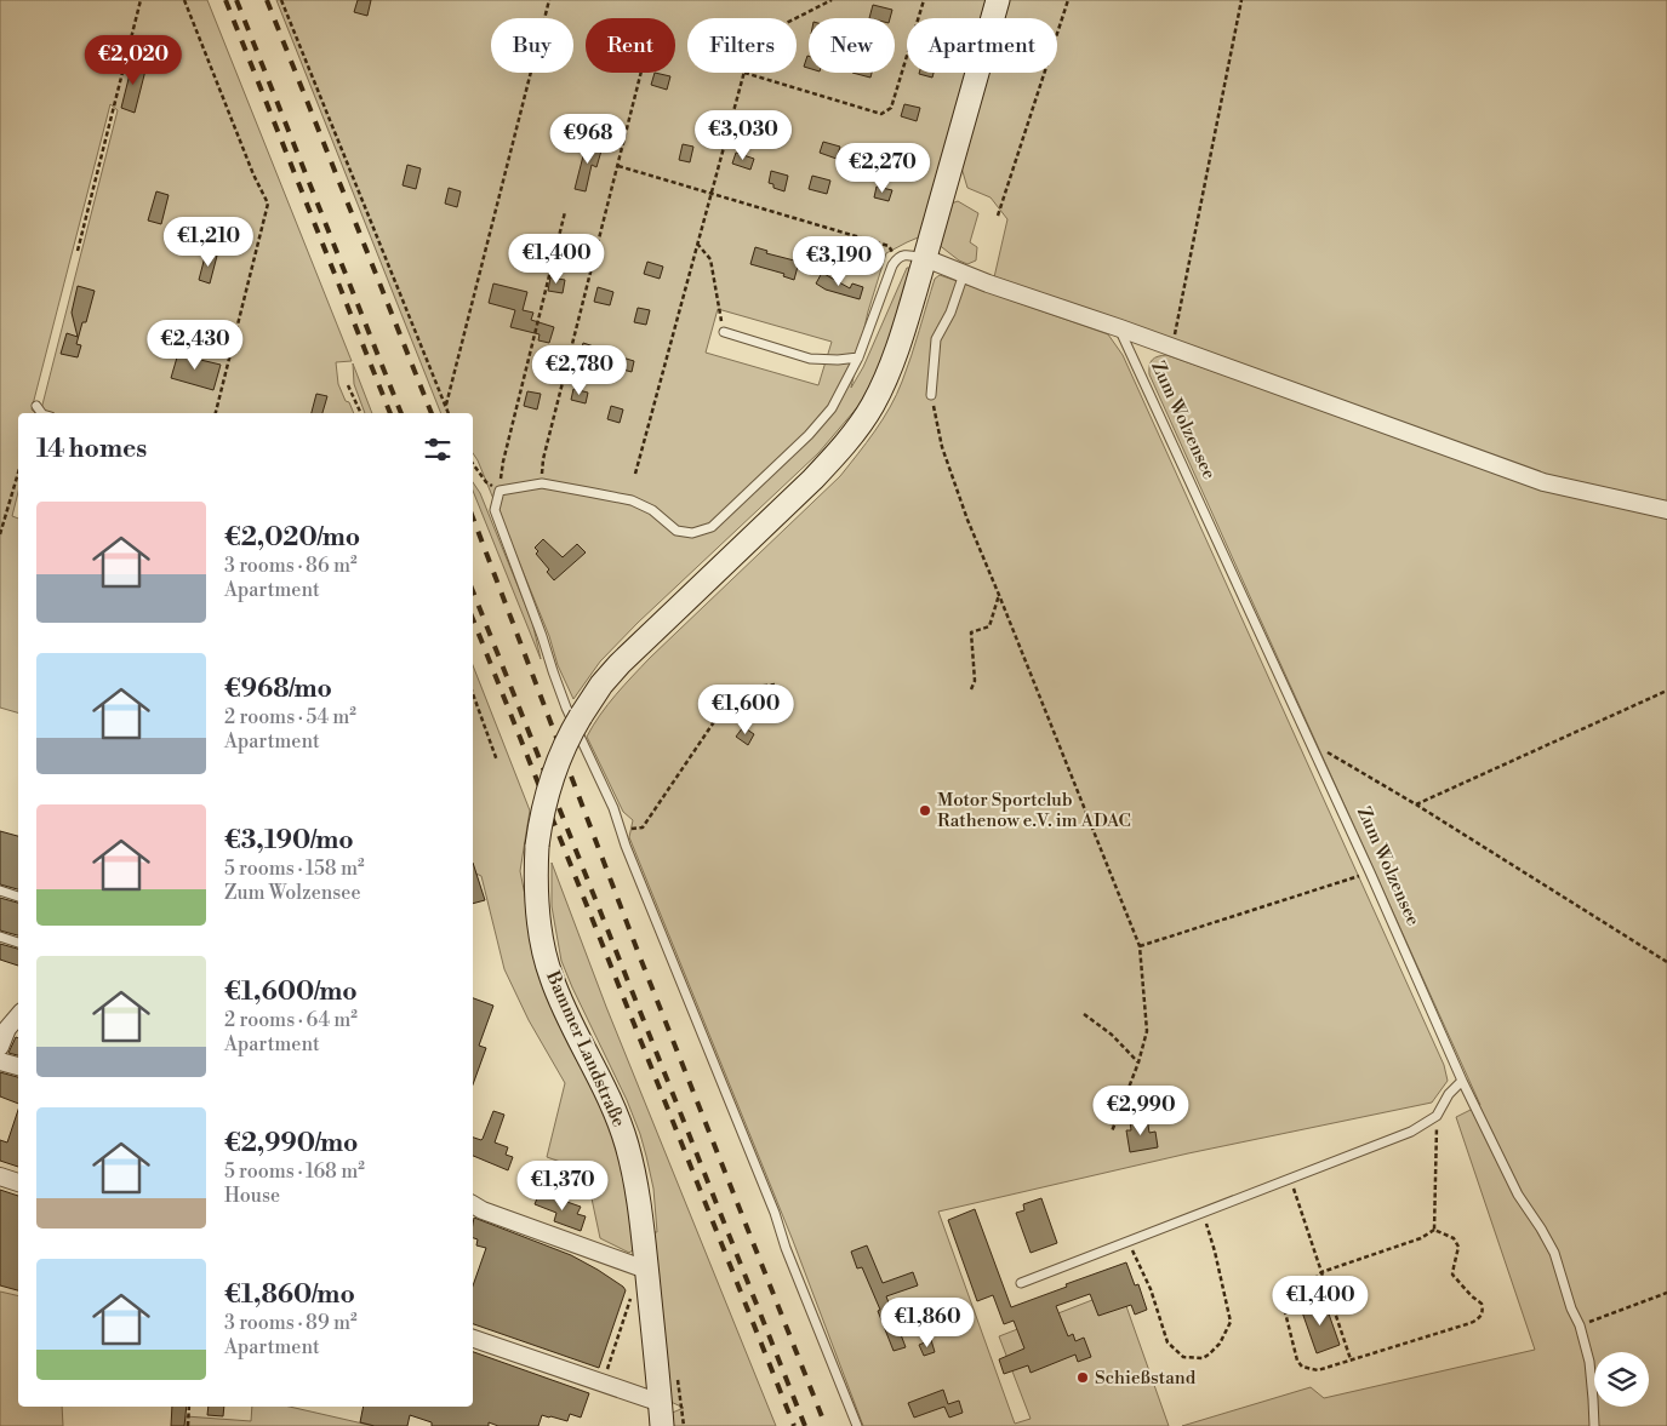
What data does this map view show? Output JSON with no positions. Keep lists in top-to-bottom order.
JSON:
{
  "streets": {
    "main road": ["Bammer Landstraße"],
    "street": ["Zum Wolzensee"]
  },
  "crossings": [
    ["Zum Wolzensee", "Bammer Landstraße"]
  ],
  "places": ["Motor Sportclub Rathenow e.V. im ADAC", "Schießstand"],
  "page": {
    "chip": [
      "Buy",
      "Rent",
      "Filters",
      "New",
      "Apartment"
    ],
    "price": [
      "€2,020",
      "€3,030",
      "€968",
      "€2,270",
      "€1,210",
      "€1,400",
      "€3,190",
      "€2,430",
      "€2,780",
      "€1,600",
      "€2,990",
      "€1,370",
      "€1,400",
      "€1,860"
    ],
    "heading": "14 homes",
    "list": [
      {
        "name": "€2,020/mo",
        "note": "3 rooms · 86 m² · Apartment"
      },
      {
        "name": "€968/mo",
        "note": "2 rooms · 54 m² · Apartment"
      },
      {
        "name": "€3,190/mo",
        "note": "5 rooms · 158 m² · Zum Wolzensee"
      },
      {
        "name": "€1,600/mo",
        "note": "2 rooms · 64 m² · Apartment"
      },
      {
        "name": "€2,990/mo",
        "note": "5 rooms · 168 m² · House"
      },
      {
        "name": "€1,860/mo",
        "note": "3 rooms · 89 m² · Apartment"
      }
    ]
  }
}
